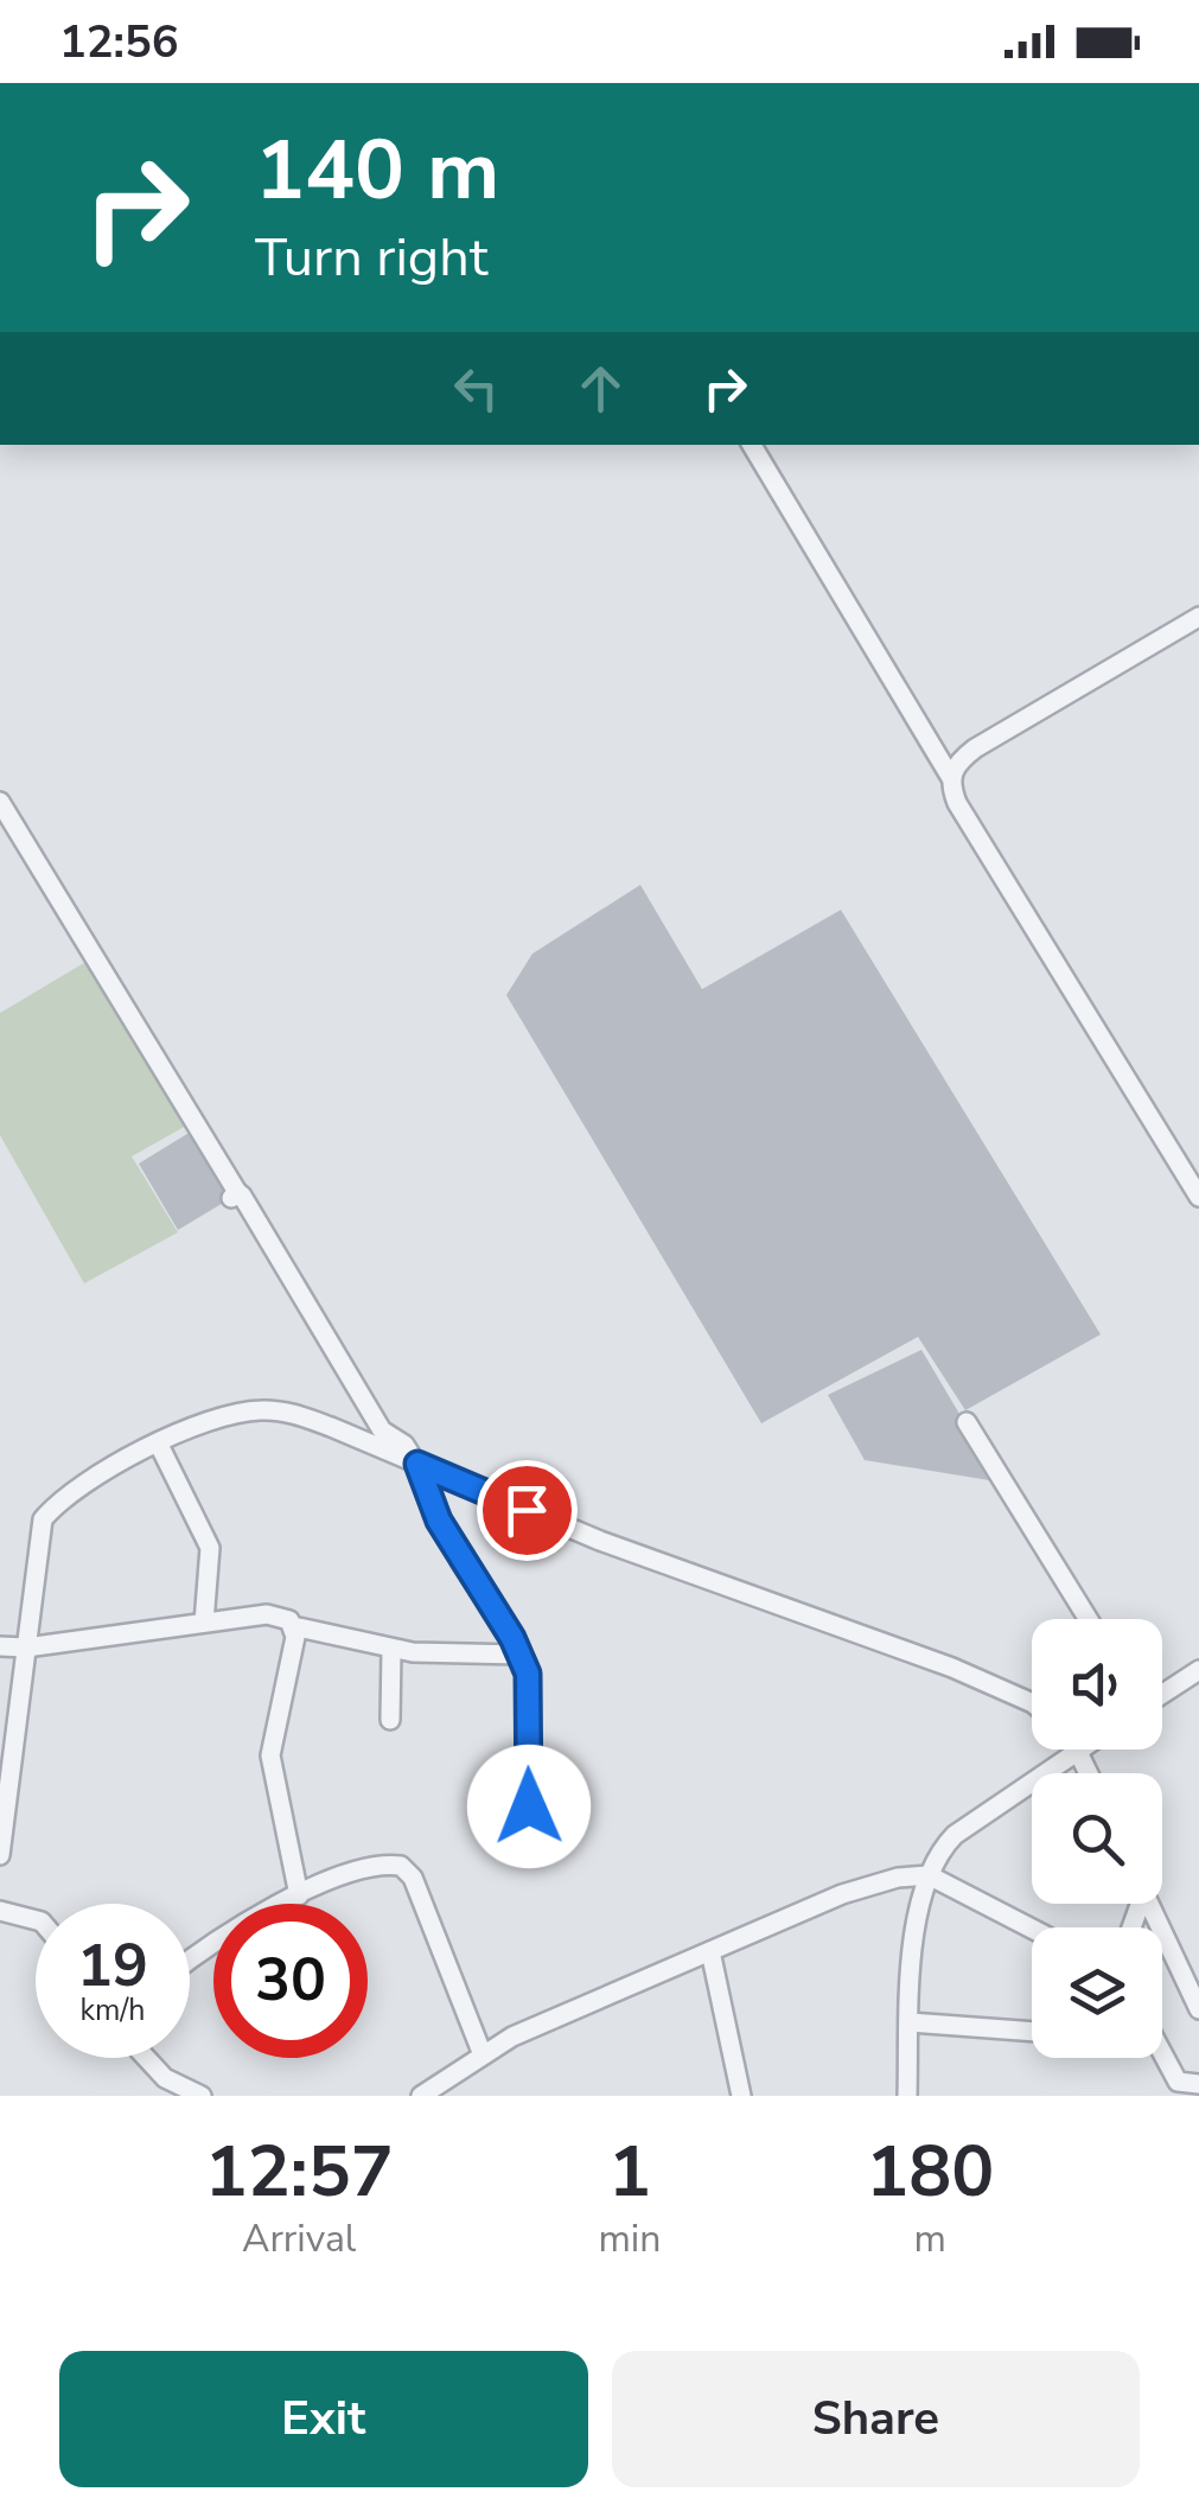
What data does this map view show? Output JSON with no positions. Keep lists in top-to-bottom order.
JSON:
{
  "page": {
    "status": "12:56",
    "turn": ["140 m", "Turn right"],
    "speed": "19 km/h",
    "limit": "30",
    "eta": [
      "12:57",
      "Arrival",
      "1",
      "min",
      "180",
      "m"
    ],
    "buttons": ["Exit", "Share"]
  }
}
